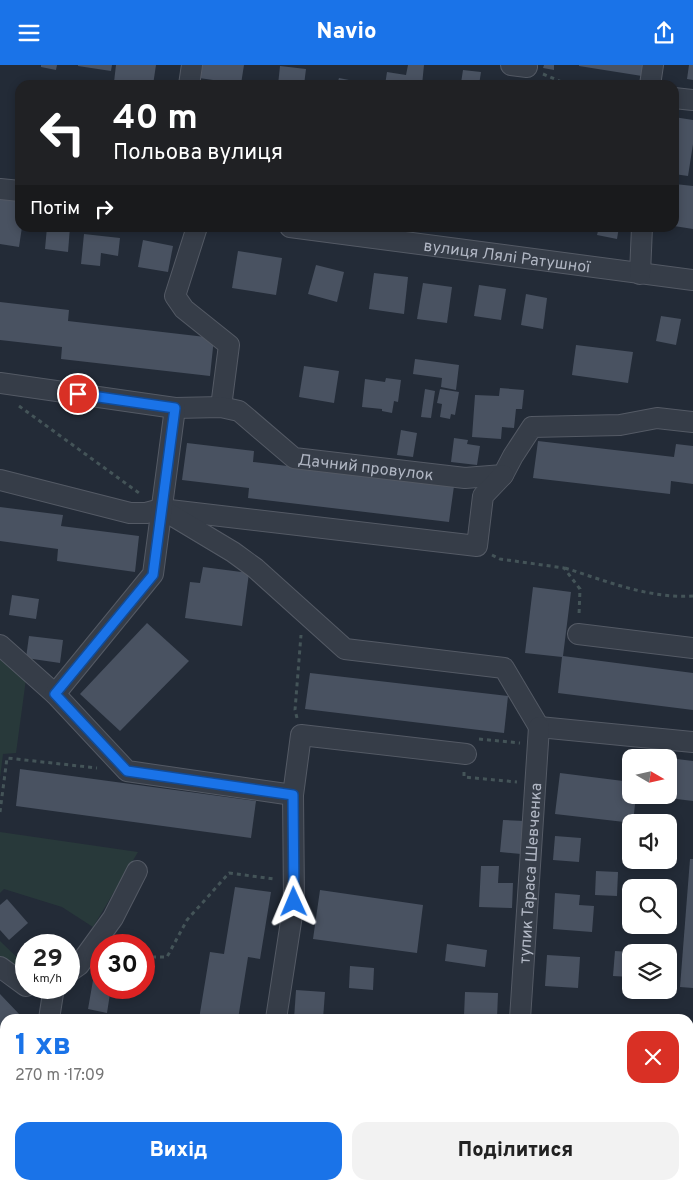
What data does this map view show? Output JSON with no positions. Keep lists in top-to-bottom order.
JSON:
{
  "streets": {
    "street": ["вулиця Лялі Ратушної", "Дачний провулок", "тупик Тараса Шевченка"]
  },
  "north": "right",
  "page": {
    "header": "Navio",
    "turn": ["40 m", "Польова вулиця"],
    "then": "Потім",
    "speed": "29 km/h",
    "limit": "30",
    "heading": ["1 хв", "270 m · 17:09"],
    "buttons": ["Вихід", "Поділитися"]
  }
}
